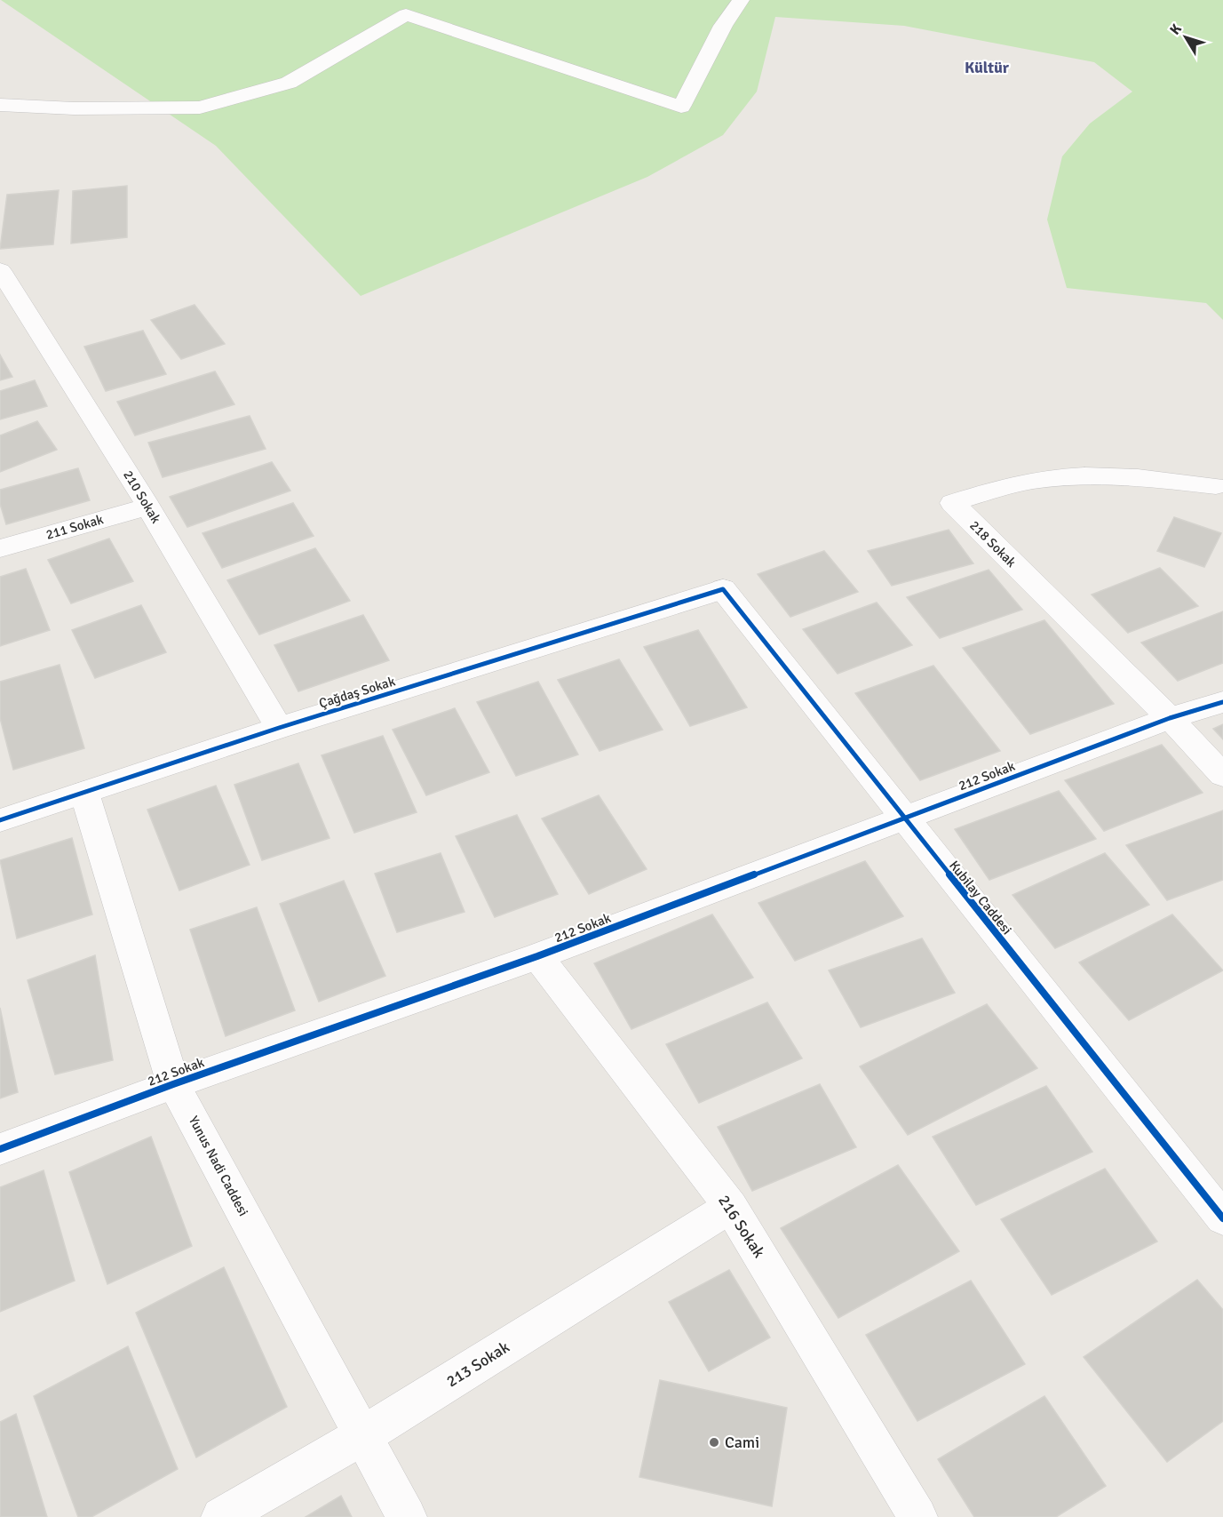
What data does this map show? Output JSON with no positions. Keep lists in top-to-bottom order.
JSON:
{
  "streets": {
    "street": [
      "210 Sokak",
      "211 Sokak",
      "218 Sokak",
      "Çağdaş Sokak",
      "212 Sokak",
      "Kubilay Caddesi",
      "Yunus Nadi Caddesi",
      "216 Sokak",
      "213 Sokak"
    ]
  },
  "crossings": [
    ["210 Sokak", "211 Sokak"],
    ["210 Sokak", "Çağdaş Sokak"],
    ["218 Sokak", "212 Sokak"],
    ["Çağdaş Sokak", "Kubilay Caddesi"],
    ["Çağdaş Sokak", "Yunus Nadi Caddesi"],
    ["212 Sokak", "Kubilay Caddesi"],
    ["212 Sokak", "Yunus Nadi Caddesi"],
    ["212 Sokak", "216 Sokak"],
    ["Yunus Nadi Caddesi", "213 Sokak"],
    ["216 Sokak", "213 Sokak"]
  ],
  "districts": ["Kültür"],
  "places": ["Cami"],
  "north": "top left"
}
